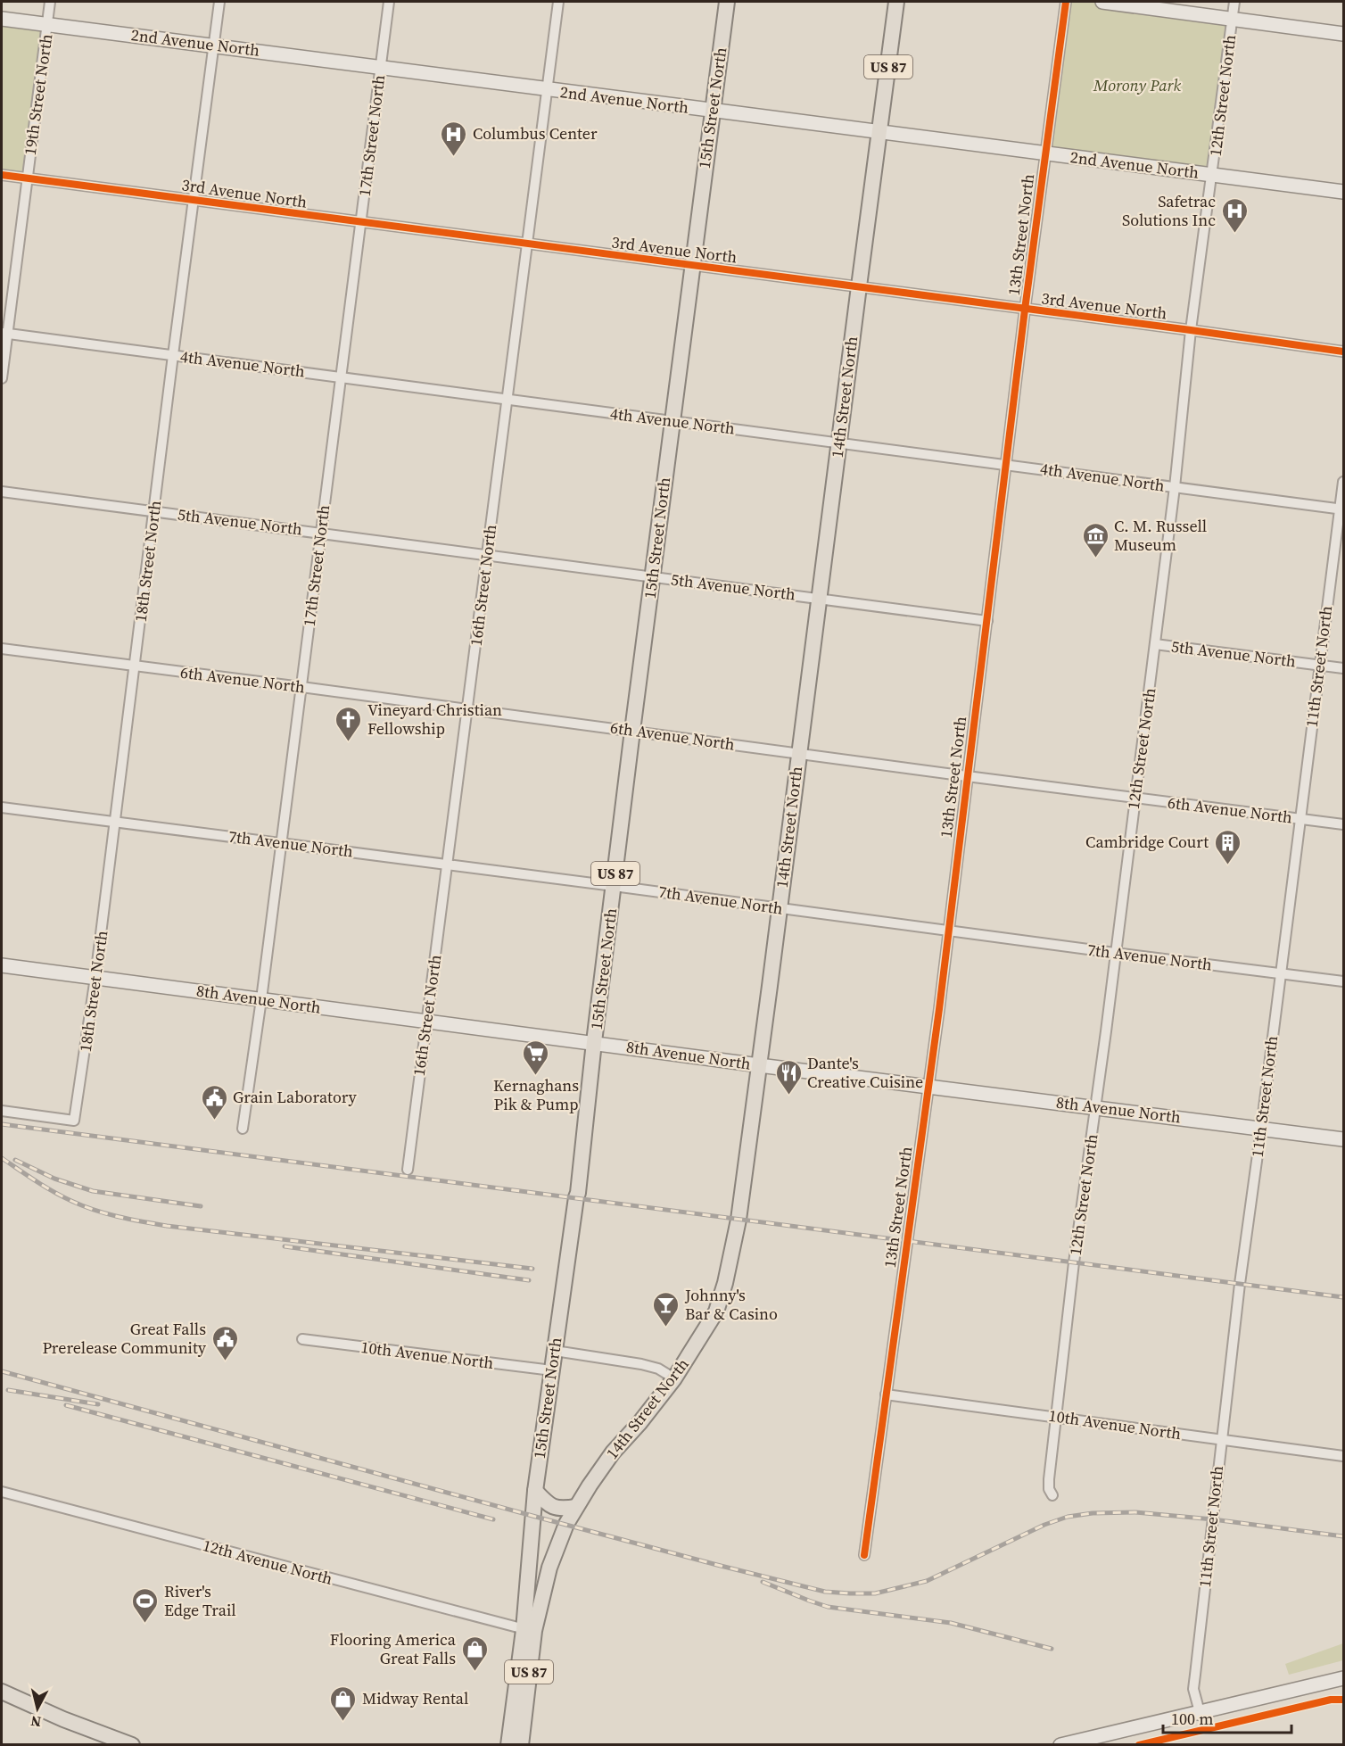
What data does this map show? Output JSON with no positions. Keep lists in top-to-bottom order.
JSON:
{
  "streets": {
    "main road": [
      "2nd Avenue North",
      "US 87",
      "15th Street North",
      "14th Street North",
      "8th Avenue North"
    ],
    "street": [
      "19th Street North",
      "12th Street North",
      "17th Street North",
      "3rd Avenue North",
      "13th Street North",
      "4th Avenue North",
      "5th Avenue North",
      "18th Street North",
      "16th Street North",
      "11th Street North",
      "6th Avenue North",
      "7th Avenue North",
      "10th Avenue North",
      "12th Avenue North"
    ]
  },
  "crossings": [
    ["2nd Avenue North", "19th Street North"],
    ["2nd Avenue North", "12th Street North"],
    ["2nd Avenue North", "15th Street North"],
    ["2nd Avenue North", "17th Street North"],
    ["2nd Avenue North", "13th Street North"],
    ["2nd Avenue North", "14th Street North"],
    ["2nd Avenue North", "18th Street North"],
    ["2nd Avenue North", "16th Street North"],
    ["19th Street North", "3rd Avenue North"],
    ["19th Street North", "4th Avenue North"],
    ["12th Street North", "3rd Avenue North"],
    ["12th Street North", "4th Avenue North"],
    ["12th Street North", "5th Avenue North"],
    ["12th Street North", "6th Avenue North"],
    ["12th Street North", "7th Avenue North"],
    ["12th Street North", "8th Avenue North"],
    ["12th Street North", "10th Avenue North"],
    ["15th Street North", "3rd Avenue North"],
    ["15th Street North", "4th Avenue North"],
    ["15th Street North", "14th Street North"],
    ["15th Street North", "5th Avenue North"],
    ["15th Street North", "6th Avenue North"],
    ["15th Street North", "7th Avenue North"],
    ["15th Street North", "8th Avenue North"],
    ["15th Street North", "10th Avenue North"],
    ["15th Street North", "12th Avenue North"],
    ["17th Street North", "3rd Avenue North"],
    ["17th Street North", "4th Avenue North"],
    ["17th Street North", "5th Avenue North"],
    ["17th Street North", "6th Avenue North"],
    ["17th Street North", "7th Avenue North"],
    ["17th Street North", "8th Avenue North"],
    ["3rd Avenue North", "13th Street North"],
    ["3rd Avenue North", "14th Street North"],
    ["3rd Avenue North", "18th Street North"],
    ["3rd Avenue North", "16th Street North"],
    ["13th Street North", "4th Avenue North"],
    ["13th Street North", "5th Avenue North"],
    ["13th Street North", "6th Avenue North"],
    ["13th Street North", "7th Avenue North"],
    ["13th Street North", "8th Avenue North"],
    ["13th Street North", "10th Avenue North"],
    ["4th Avenue North", "14th Street North"],
    ["4th Avenue North", "18th Street North"],
    ["4th Avenue North", "16th Street North"],
    ["4th Avenue North", "11th Street North"],
    ["14th Street North", "5th Avenue North"],
    ["14th Street North", "6th Avenue North"],
    ["14th Street North", "7th Avenue North"],
    ["14th Street North", "8th Avenue North"],
    ["5th Avenue North", "18th Street North"],
    ["5th Avenue North", "16th Street North"],
    ["5th Avenue North", "11th Street North"],
    ["18th Street North", "6th Avenue North"],
    ["18th Street North", "7th Avenue North"],
    ["18th Street North", "8th Avenue North"],
    ["16th Street North", "6th Avenue North"],
    ["16th Street North", "7th Avenue North"],
    ["16th Street North", "8th Avenue North"],
    ["11th Street North", "6th Avenue North"],
    ["11th Street North", "7th Avenue North"],
    ["11th Street North", "8th Avenue North"],
    ["11th Street North", "10th Avenue North"]
  ],
  "parks": ["Morony Park"],
  "places": {
    "hospital": ["Columbus Center", "Safetrac Solutions Inc"],
    "museum": ["C. M. Russell Museum"],
    "church": ["Vineyard Christian Fellowship"],
    "building": ["Cambridge Court"],
    "supermarket": ["Kernaghans Pik & Pump"],
    "restaurant": ["Dante's Creative Cuisine"],
    "public building": ["Grain Laboratory", "Great Falls Prerelease Community"],
    "bar": ["Johnny's Bar & Casino"],
    "sports": ["River's Edge Trail"],
    "shop": ["Flooring America Great Falls", "Midway Rental"]
  },
  "scale_bar": "100 m",
  "north": "bottom"
}
